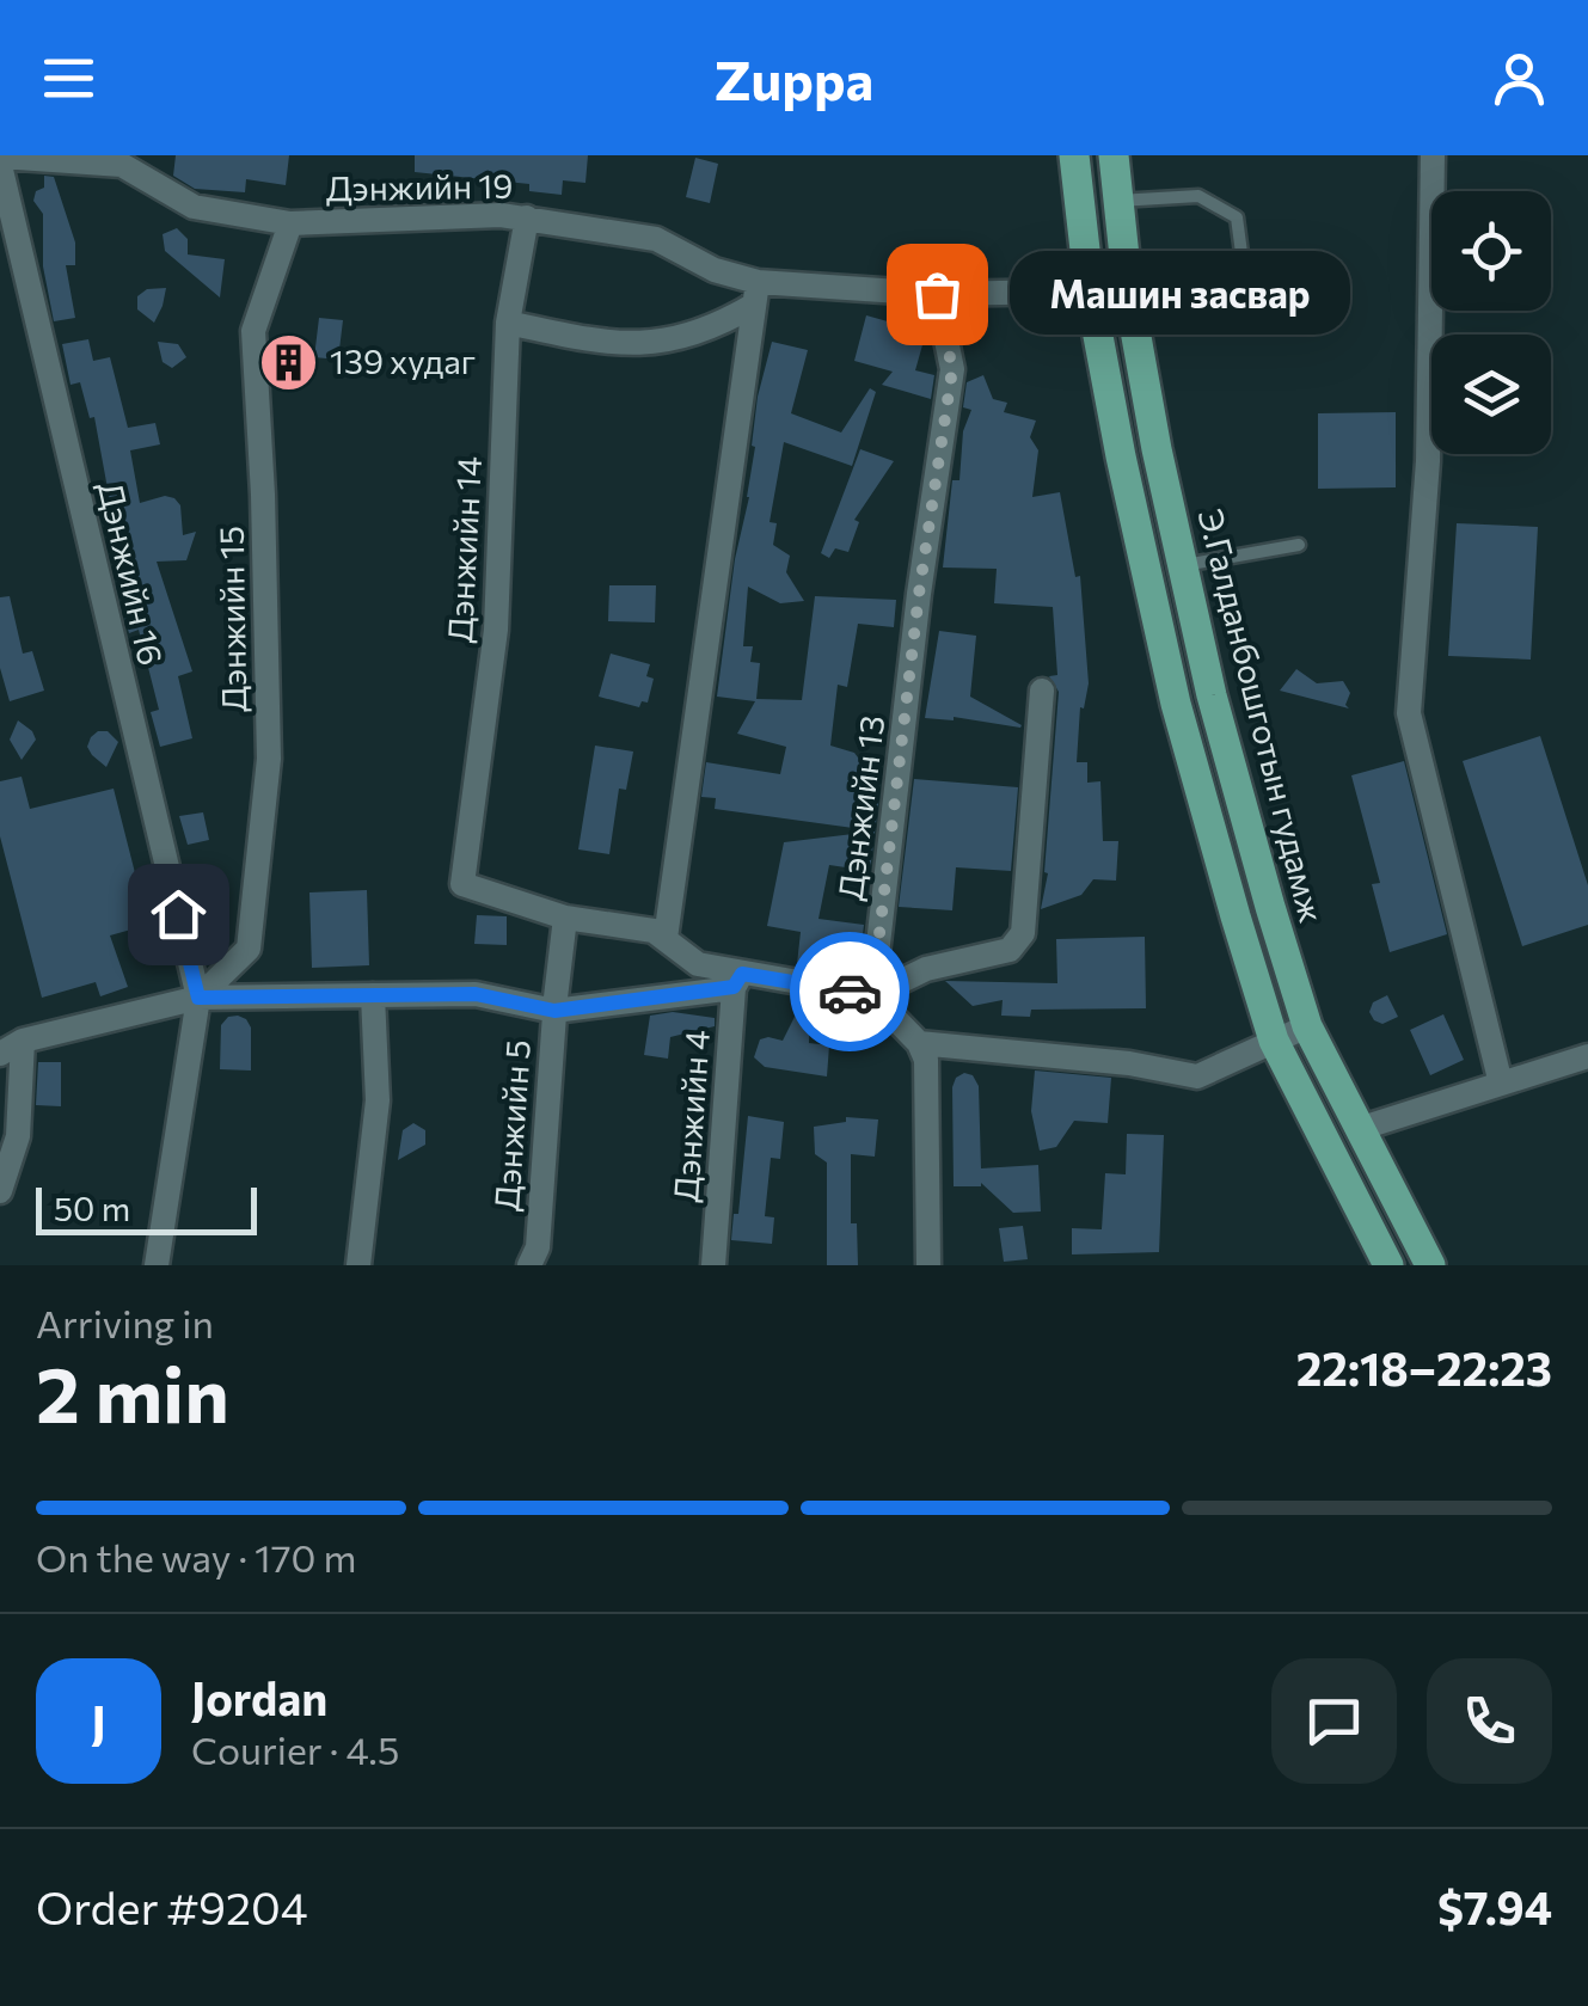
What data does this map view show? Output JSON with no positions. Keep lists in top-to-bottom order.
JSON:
{
  "streets": {
    "main road": ["Э.Галданбошготын гудамж"],
    "street": [
      "Дэнжийн 19",
      "Дэнжийн 14",
      "Дэнжийн 16",
      "Дэнжийн 15",
      "Дэнжийн 13",
      "Дэнжийн 4",
      "Дэнжийн 5"
    ]
  },
  "crossings": [
    ["Дэнжийн 19", "Дэнжийн 14"],
    ["Дэнжийн 19", "Дэнжийн 16"],
    ["Дэнжийн 19", "Дэнжийн 15"],
    ["Дэнжийн 19", "Э.Галданбошготын гудамж"],
    ["Дэнжийн 19", "Дэнжийн 13"],
    ["Дэнжийн 14", "Дэнжийн 5"],
    ["Дэнжийн 16", "Дэнжийн 15"]
  ],
  "places": {
    "other": ["Машин засвар"],
    "building": ["139 худаг"]
  },
  "scale_bar": "50 m",
  "page": {
    "header": "Zuppa",
    "bubble": "Машин засвар",
    "scale": "50 m",
    "heading": ["2 min", "Arriving in", "22:18–22:23"],
    "panel": [
      "Jordan",
      "Courier · 4.5",
      "Order #9204",
      "$7.94"
    ],
    "bar": "On the way · 170 m",
    "round": "J"
  }
}
